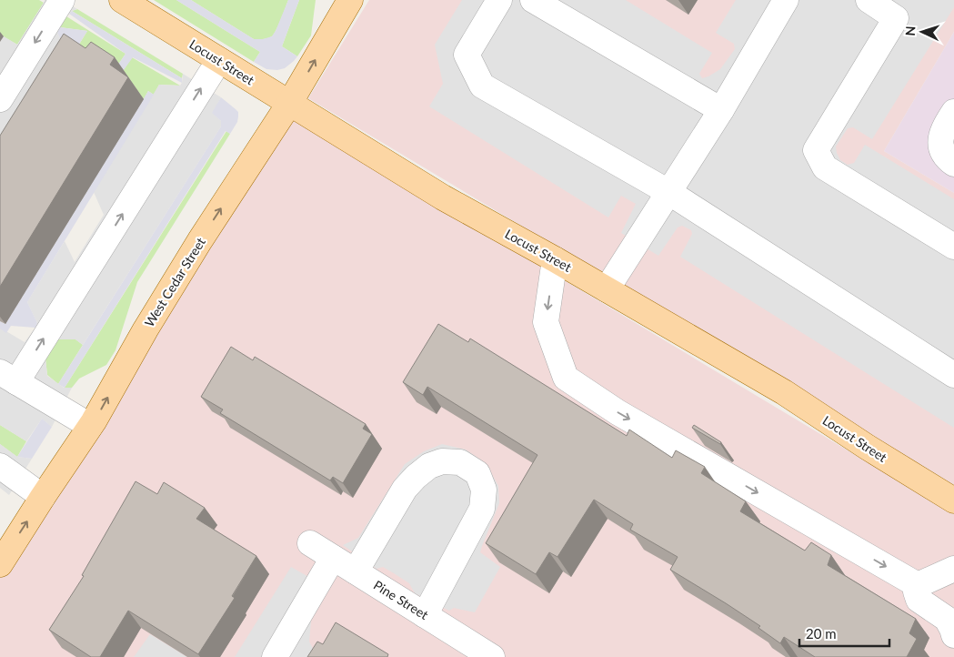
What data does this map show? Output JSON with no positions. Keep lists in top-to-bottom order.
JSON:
{
  "streets": {
    "main road": ["Locust Street", "West Cedar Street"],
    "street": ["Pine Street"]
  },
  "crossings": [
    ["Locust Street", "West Cedar Street"]
  ],
  "one_way": ["West Cedar Street"],
  "scale_bar": "20 m",
  "north": "left"
}
